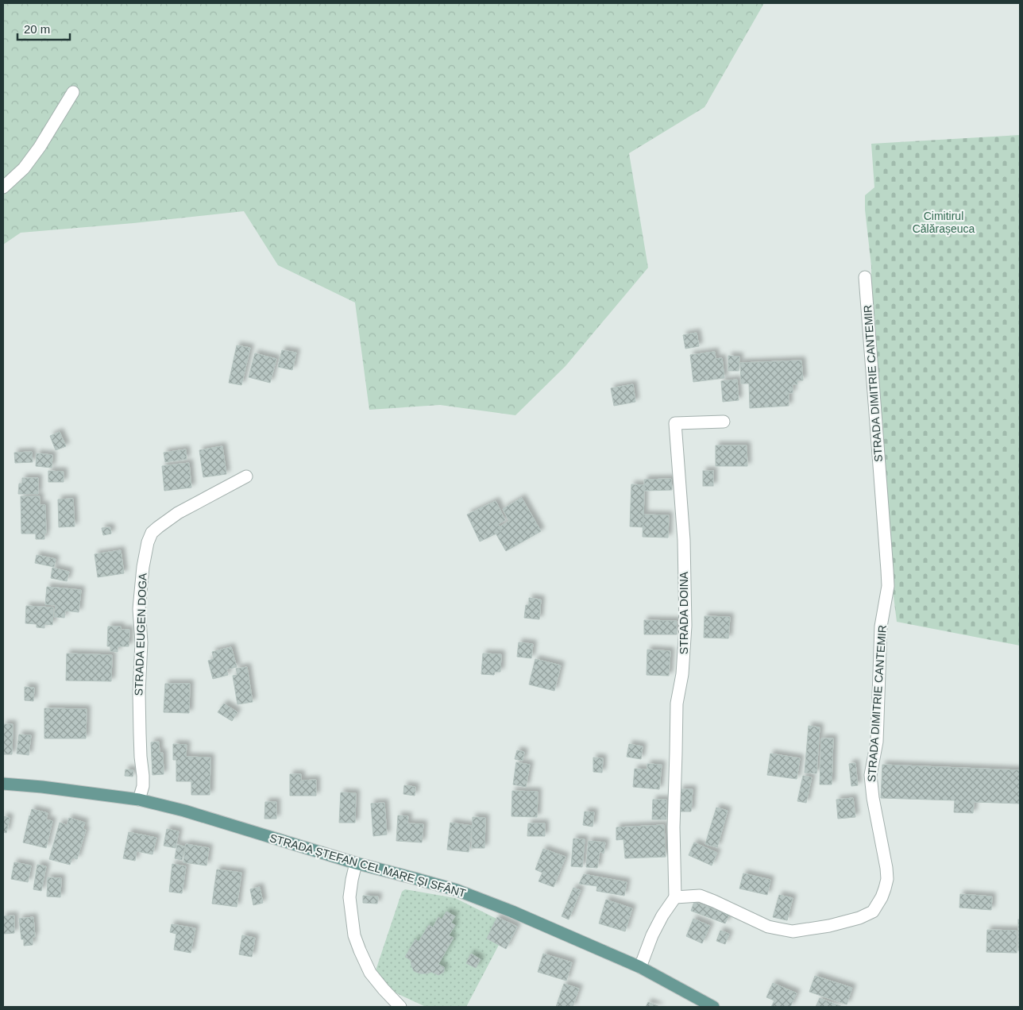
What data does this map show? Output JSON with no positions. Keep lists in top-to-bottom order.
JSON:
{
  "streets": {
    "main road": ["STRADA ȘTEFAN CEL MARE ȘI SFÂNT"],
    "street": ["STRADA DIMITRIE CANTEMIR", "STRADA DOINA", "STRADA EUGEN DOGA"]
  },
  "crossings": [
    ["STRADA DIMITRIE CANTEMIR", "STRADA DOINA"],
    ["STRADA EUGEN DOGA", "STRADA ȘTEFAN CEL MARE ȘI SFÂNT"]
  ],
  "parks": ["Cimitirul Călărașeuca"],
  "scale_bar": "20 m"
}
